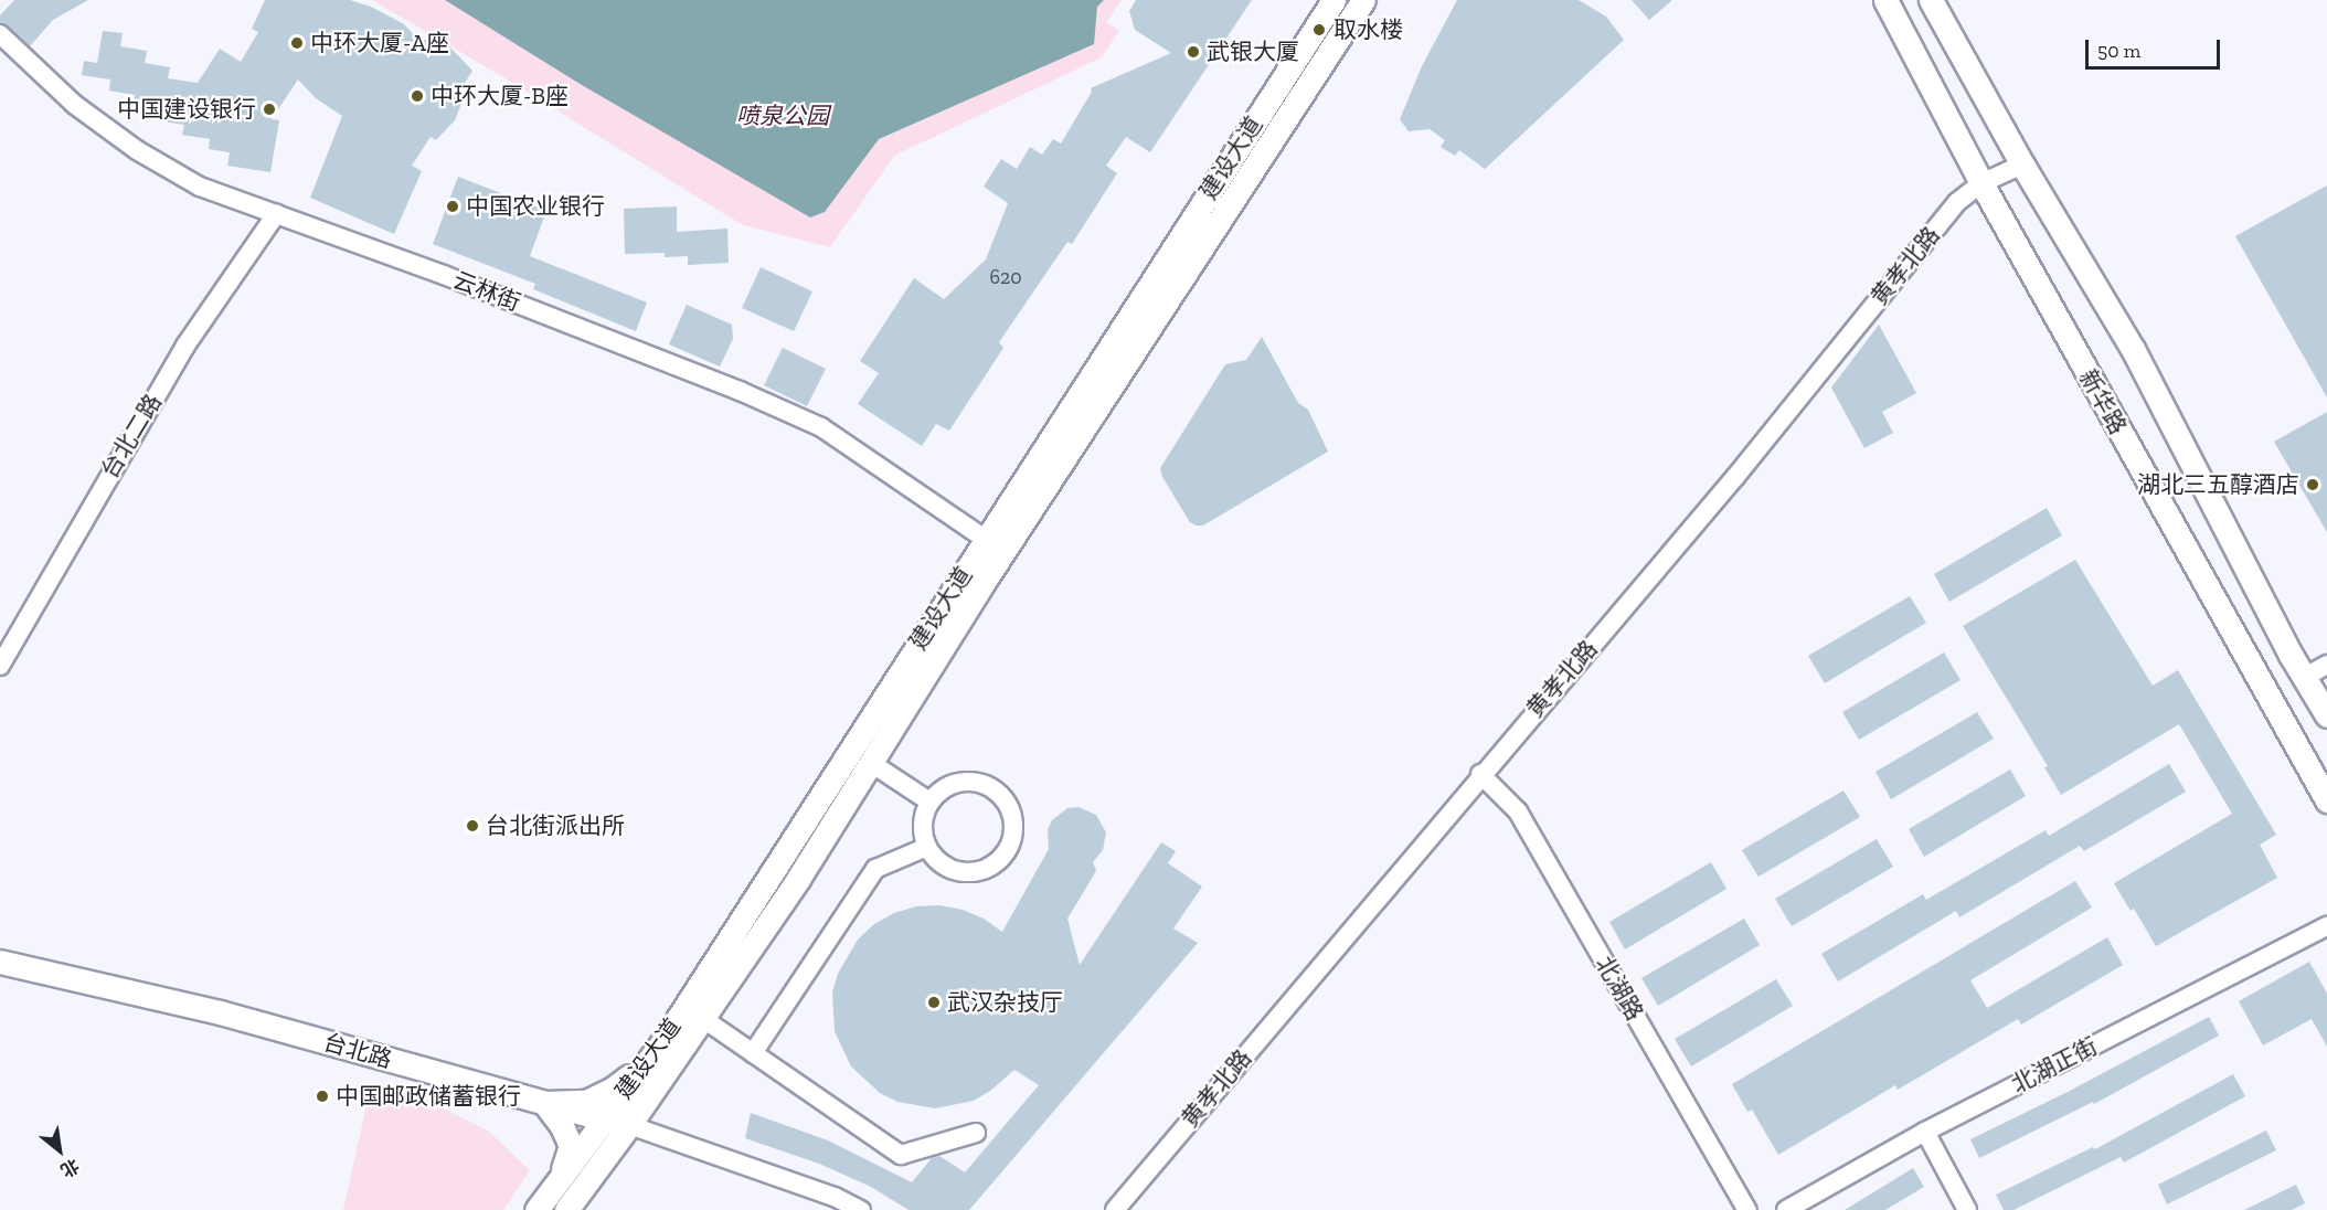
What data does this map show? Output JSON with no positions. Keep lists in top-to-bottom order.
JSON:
{
  "streets": {
    "main road": ["建设大道", "新华路", "台北路"],
    "street": [
      "黄孝北路",
      "云林街",
      "台北二路",
      "北湖路",
      "北湖正街"
    ]
  },
  "crossings": [
    ["建设大道", "云林街"],
    ["建设大道", "台北路"],
    ["黄孝北路", "新华路"],
    ["黄孝北路", "北湖路"],
    ["云林街", "台北二路"]
  ],
  "parks": ["喷泉公园"],
  "places": [
    "取水楼",
    "中环大厦-A座",
    "武银大厦",
    "中环大厦-B座",
    "中国建设银行",
    "中国农业银行",
    "湖北三五醇酒店",
    "台北街派出所",
    "武汉杂技厅",
    "中国邮政储蓄银行"
  ],
  "house_numbers": ["620"],
  "scale_bar": "50 m",
  "north": "bottom right"
}
